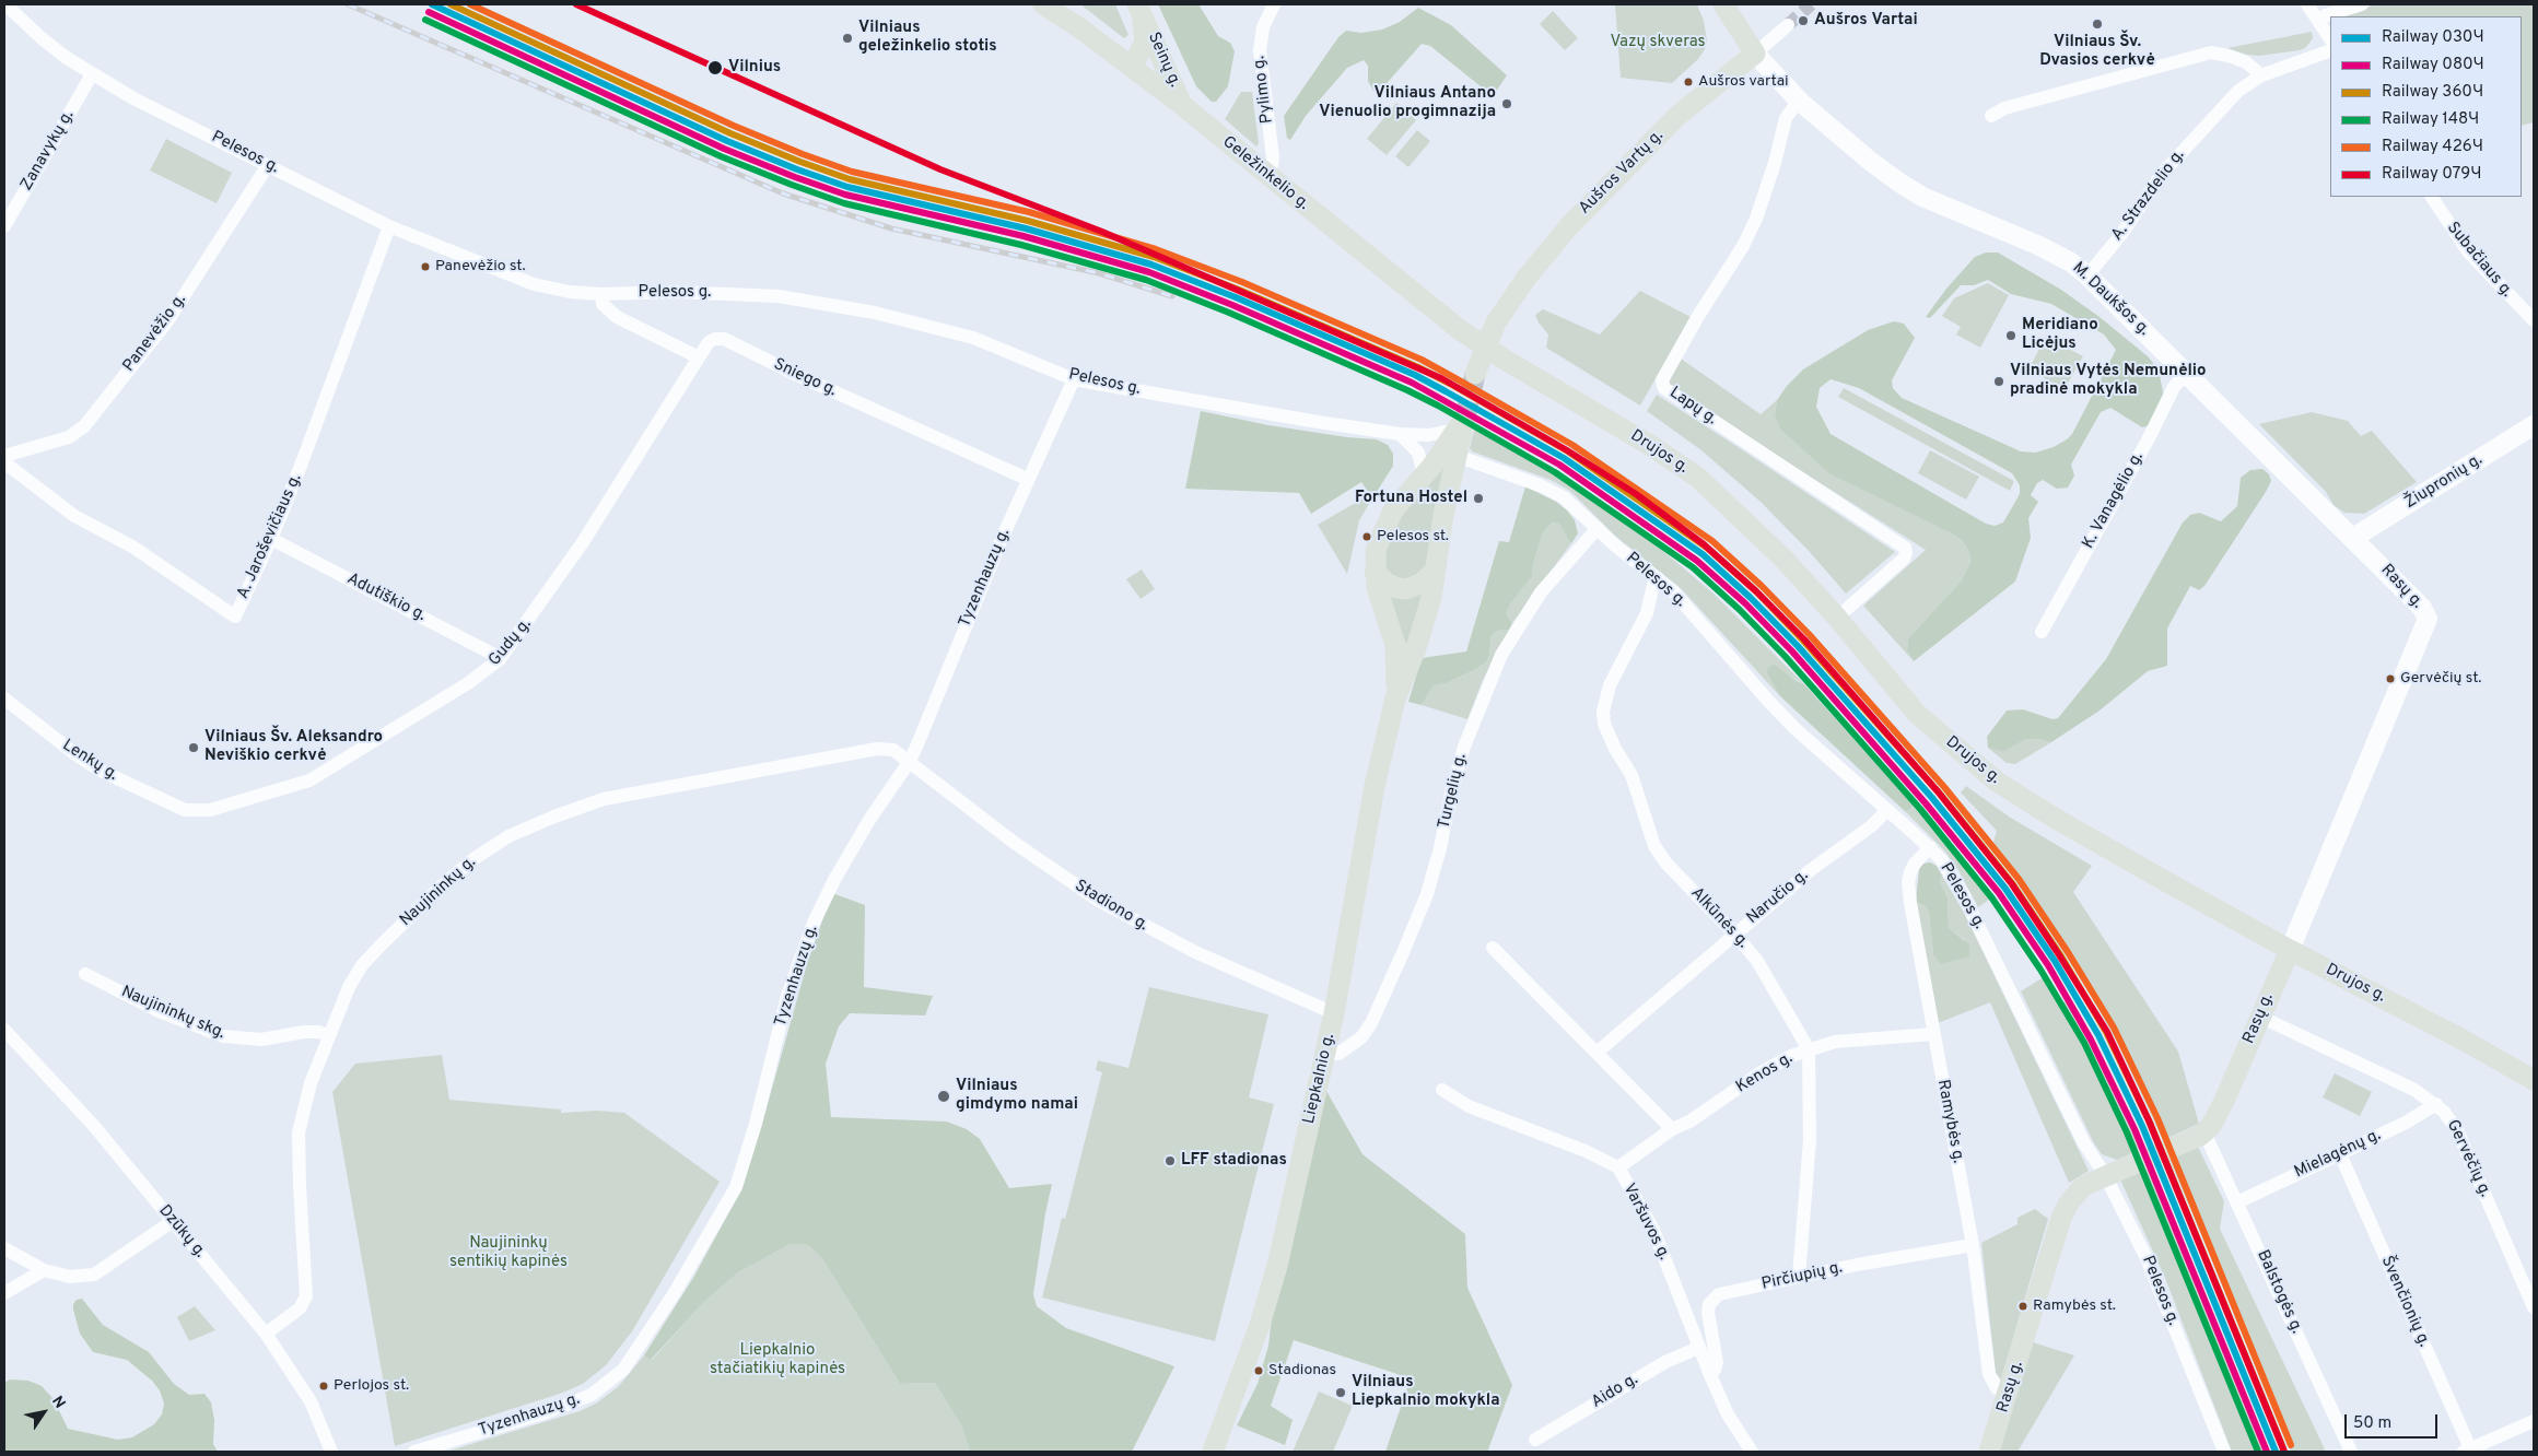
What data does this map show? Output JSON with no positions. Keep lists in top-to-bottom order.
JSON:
{
  "streets": {
    "main road": [
      "Seinų g.",
      "Aušros Vartų g.",
      "Geležinkelio g.",
      "M. Daukšos g.",
      "Drujos g.",
      "Žiupronių g.",
      "Rasų g.",
      "Liepkalnio g."
    ],
    "street": [
      "Pylimo g.",
      "Zanavykų g.",
      "Pelesos g.",
      "A. Strazdelio g.",
      "Subačiaus g.",
      "Panevėžio g.",
      "Sniego g.",
      "Lapų g.",
      "K. Vanagėlio g.",
      "A. Jaroševičiaus g.",
      "Tyzenhauzų g.",
      "Adutiškio g.",
      "Gudų g.",
      "Lenkų g.",
      "Turgelių g.",
      "Naujininkų g.",
      "Naručio g.",
      "Stadiono g.",
      "Alkūnės g.",
      "Naujininkų skg.",
      "Kenos g.",
      "Ramybės g.",
      "Mielagėnų g.",
      "Gervėčių g.",
      "Varšuvos g.",
      "Dzūkų g.",
      "Pirčiupių g.",
      "Balstogės g.",
      "Švenčionių g.",
      "Aido g."
    ]
  },
  "crossings": [
    ["Seinų g.", "Geležinkelio g."],
    ["Pylimo g.", "Geležinkelio g."],
    ["Zanavykų g.", "Pelesos g."],
    ["Pelesos g.", "Panevėžio g."],
    ["Pelesos g.", "A. Jaroševičiaus g."],
    ["Pelesos g.", "Tyzenhauzų g."],
    ["Pelesos g.", "Rasų g."],
    ["Pelesos g.", "Turgelių g."],
    ["Pelesos g.", "Naručio g."],
    ["Pelesos g.", "Alkūnės g."],
    ["Pelesos g.", "Liepkalnio g."],
    ["Pelesos g.", "Ramybės g."],
    ["Aušros Vartų g.", "Geležinkelio g."],
    ["Aušros Vartų g.", "M. Daukšos g."],
    ["Aušros Vartų g.", "Drujos g."],
    ["Geležinkelio g.", "Drujos g."],
    ["A. Strazdelio g.", "M. Daukšos g."],
    ["M. Daukšos g.", "Lapų g."],
    ["M. Daukšos g.", "Žiupronių g."],
    ["M. Daukšos g.", "K. Vanagėlio g."],
    ["M. Daukšos g.", "Rasų g."],
    ["Sniego g.", "Tyzenhauzų g."],
    ["Sniego g.", "Gudų g."],
    ["Lapų g.", "Drujos g."],
    ["Drujos g.", "Rasų g."],
    ["Žiupronių g.", "Rasų g."],
    ["A. Jaroševičiaus g.", "Adutiškio g."],
    ["Tyzenhauzų g.", "Naujininkų g."],
    ["Tyzenhauzų g.", "Stadiono g."],
    ["Rasų g.", "Ramybės g."],
    ["Rasų g.", "Gervėčių g."],
    ["Rasų g.", "Balstogės g."],
    ["Adutiškio g.", "Gudų g."],
    ["Gudų g.", "Lenkų g."],
    ["Turgelių g.", "Liepkalnio g."],
    ["Naujininkų g.", "Stadiono g."],
    ["Naujininkų g.", "Naujininkų skg."],
    ["Naujininkų g.", "Dzūkų g."],
    ["Naručio g.", "Alkūnės g."],
    ["Stadiono g.", "Liepkalnio g."],
    ["Alkūnės g.", "Kenos g."],
    ["Alkūnės g.", "Pirčiupių g."],
    ["Kenos g.", "Ramybės g."],
    ["Kenos g.", "Varšuvos g."],
    ["Ramybės g.", "Pirčiupių g."],
    ["Mielagėnų g.", "Gervėčių g."],
    ["Mielagėnų g.", "Balstogės g."],
    ["Mielagėnų g.", "Švenčionių g."],
    ["Varšuvos g.", "Pirčiupių g."],
    ["Varšuvos g.", "Aido g."]
  ],
  "parks": ["Vazų skveras", "Naujininkų sentikių kapinės", "Liepkalnio stačiatikių kapinės"],
  "places": [
    "Aušros Vartai",
    "Vilniaus Šv. Dvasios cerkvė",
    "Vilniaus geležinkelio stotis",
    "Vilnius",
    "Aušros vartai",
    "Vilniaus Antano Vienuolio progimnazija",
    "Panevėžio st.",
    "Meridiano Licėjus",
    "Vilniaus Vytės Nemunėlio pradinė mokykla",
    "Fortuna Hostel",
    "Pelesos st.",
    "Gervėčių st.",
    "Vilniaus Šv. Aleksandro Neviškio cerkvė",
    "Vilniaus gimdymo namai",
    "LFF stadionas",
    "Ramybės st.",
    "Stadionas",
    "Perlojos st.",
    "Vilniaus Liepkalnio mokykla"
  ],
  "lines": [
    "rail line 030Ч",
    "rail line 360Ч",
    "rail line 426Ч",
    "rail line 079Ч",
    "rail line 080Ч",
    "rail line 148Ч"
  ],
  "legend": [
    "Railway 030Ч",
    "Railway 080Ч",
    "Railway 360Ч",
    "Railway 148Ч",
    "Railway 426Ч",
    "Railway 079Ч"
  ],
  "scale_bar": "50 m",
  "north": "top right"
}
